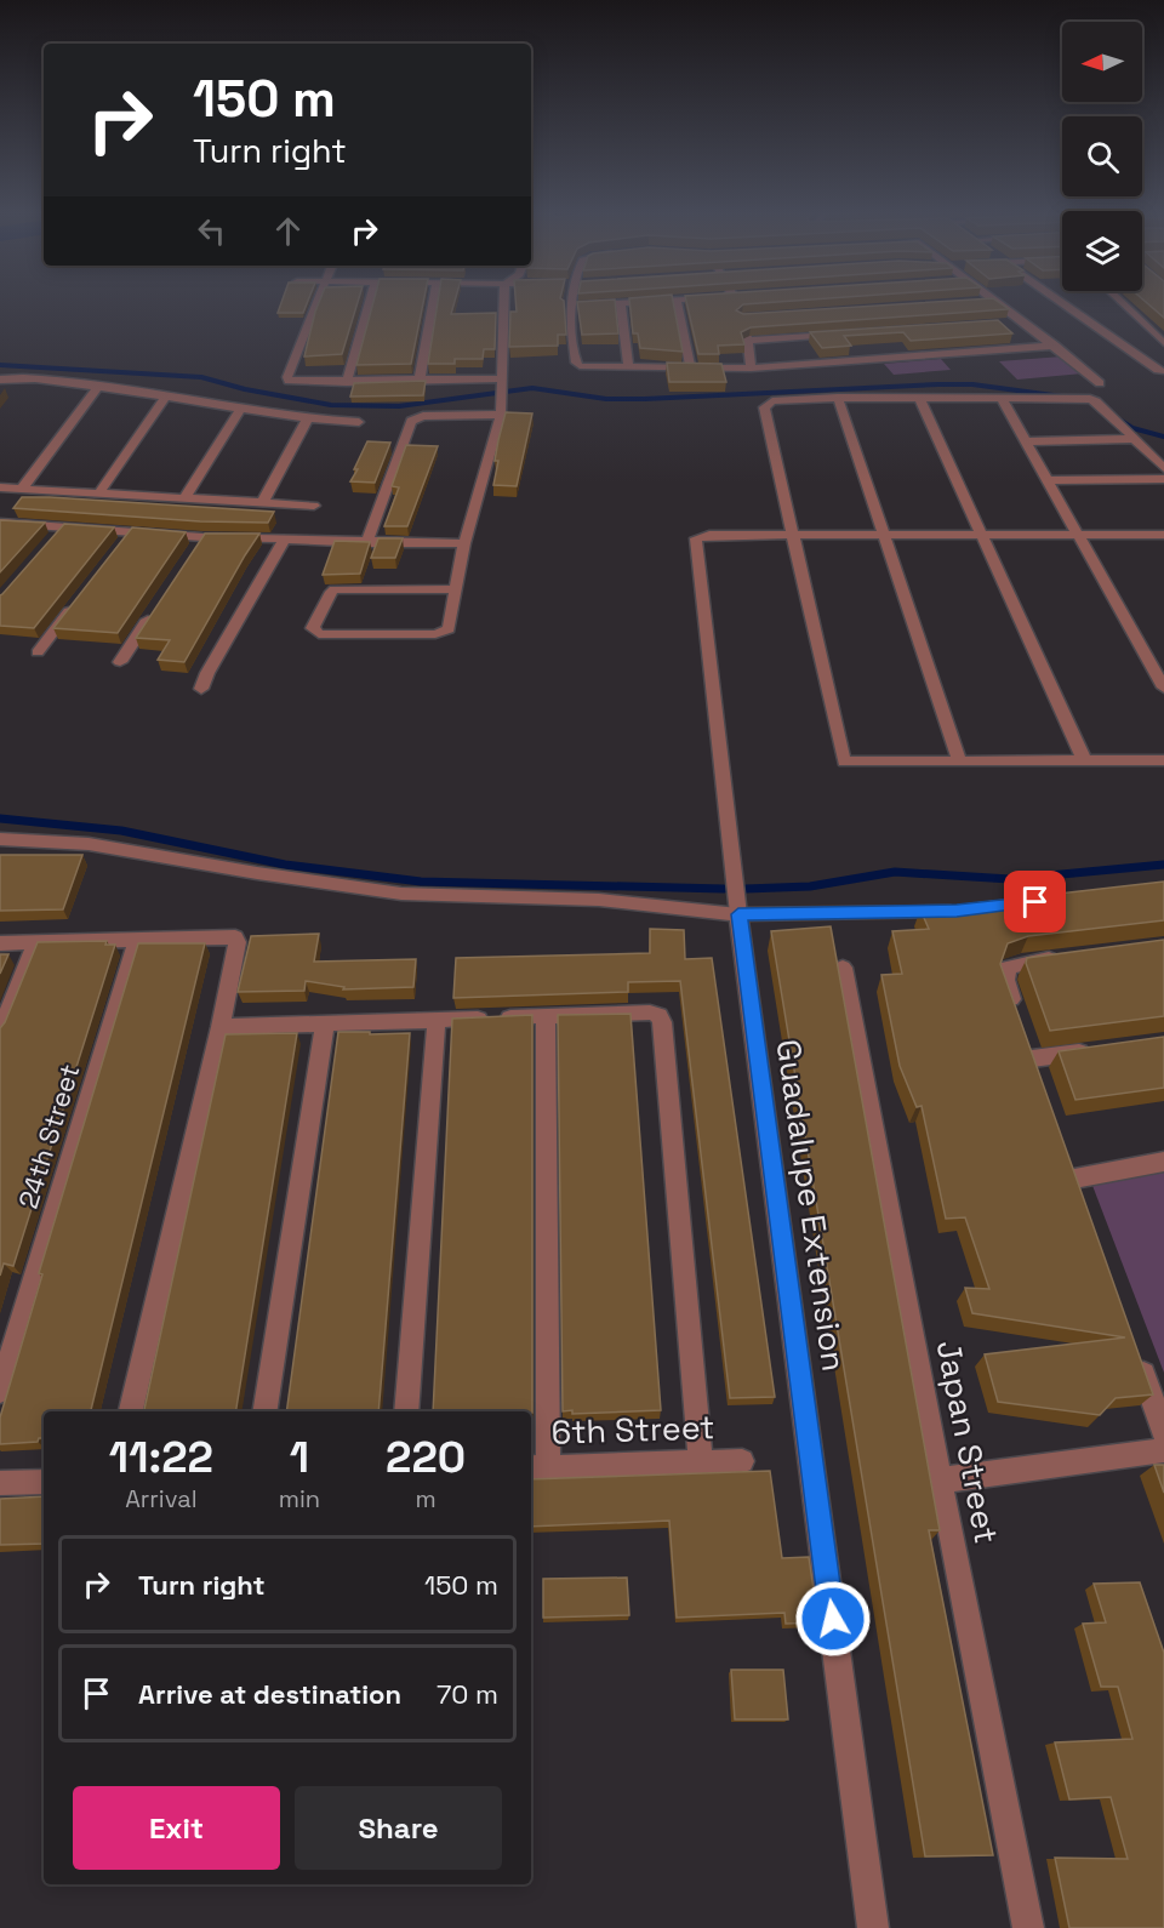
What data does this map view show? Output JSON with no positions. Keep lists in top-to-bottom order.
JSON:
{
  "streets": {
    "street": [
      "24th Street",
      "Guadalupe Extension",
      "6th Street",
      "Japan Street"
    ]
  },
  "north": "left",
  "page": {
    "turn": ["150 m", "Turn right"],
    "eta": [
      "11:22",
      "Arrival",
      "1",
      "min",
      "220",
      "m"
    ],
    "list": [
      {
        "name": "Turn right",
        "value": "150 m"
      },
      {
        "name": "Arrive at destination",
        "value": "70 m"
      }
    ],
    "buttons": ["Exit", "Share"]
  }
}
